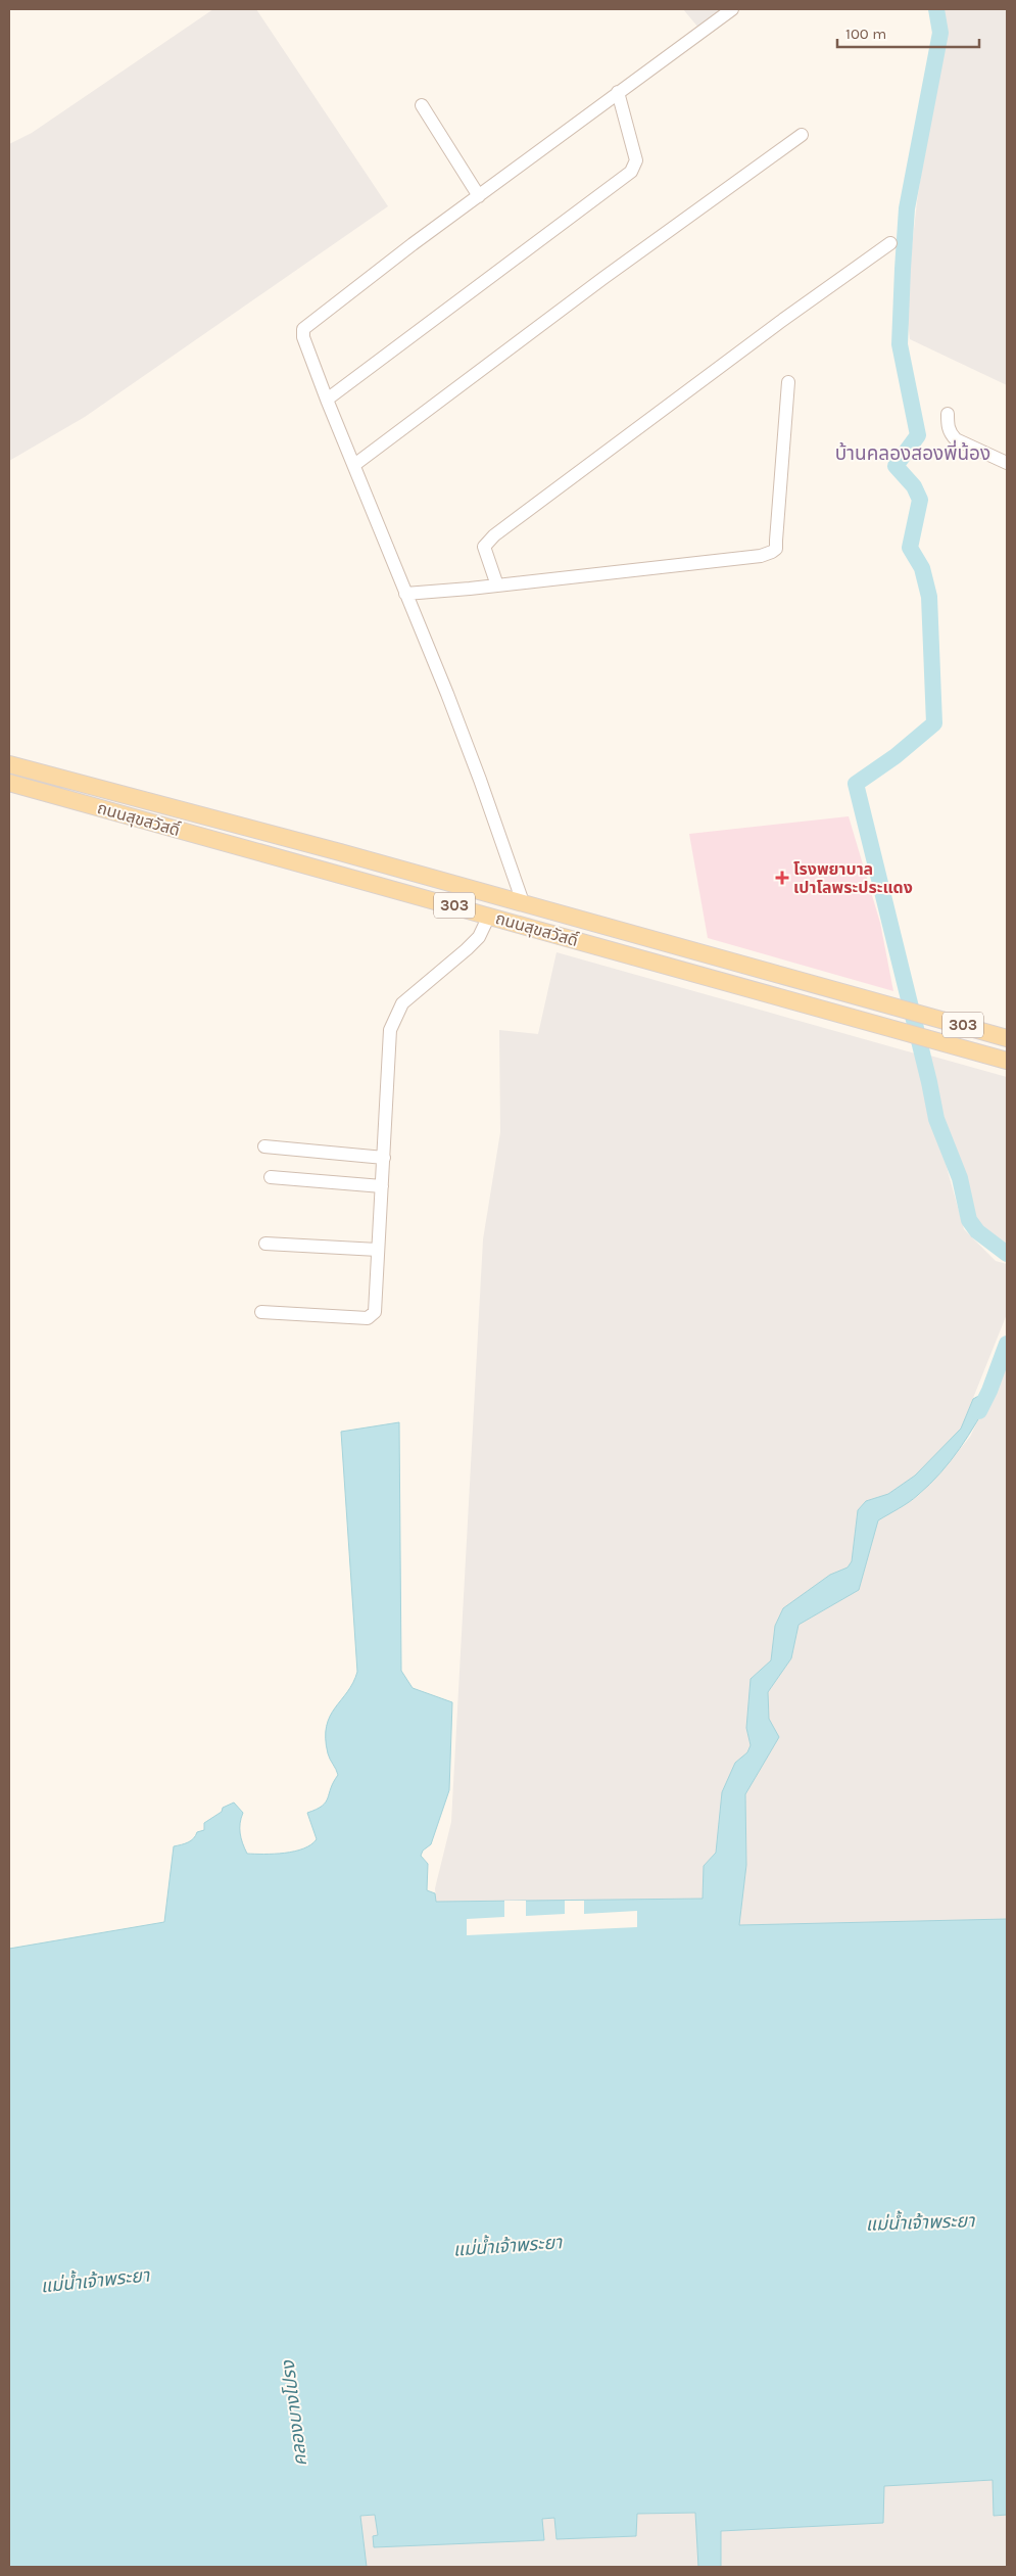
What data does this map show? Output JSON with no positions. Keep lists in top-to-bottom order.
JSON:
{
  "streets": {
    "main road": ["ถนนสุขสวัสดิ์", "303"]
  },
  "districts": ["บ้านคลองสองพี่น้อง"],
  "water": ["แม่น้ำเจ้าพระยา", "คลองบางโปรง"],
  "places": {
    "health": ["โรงพยาบาล เปาโลพระประแดง"]
  },
  "scale_bar": "100 m"
}
